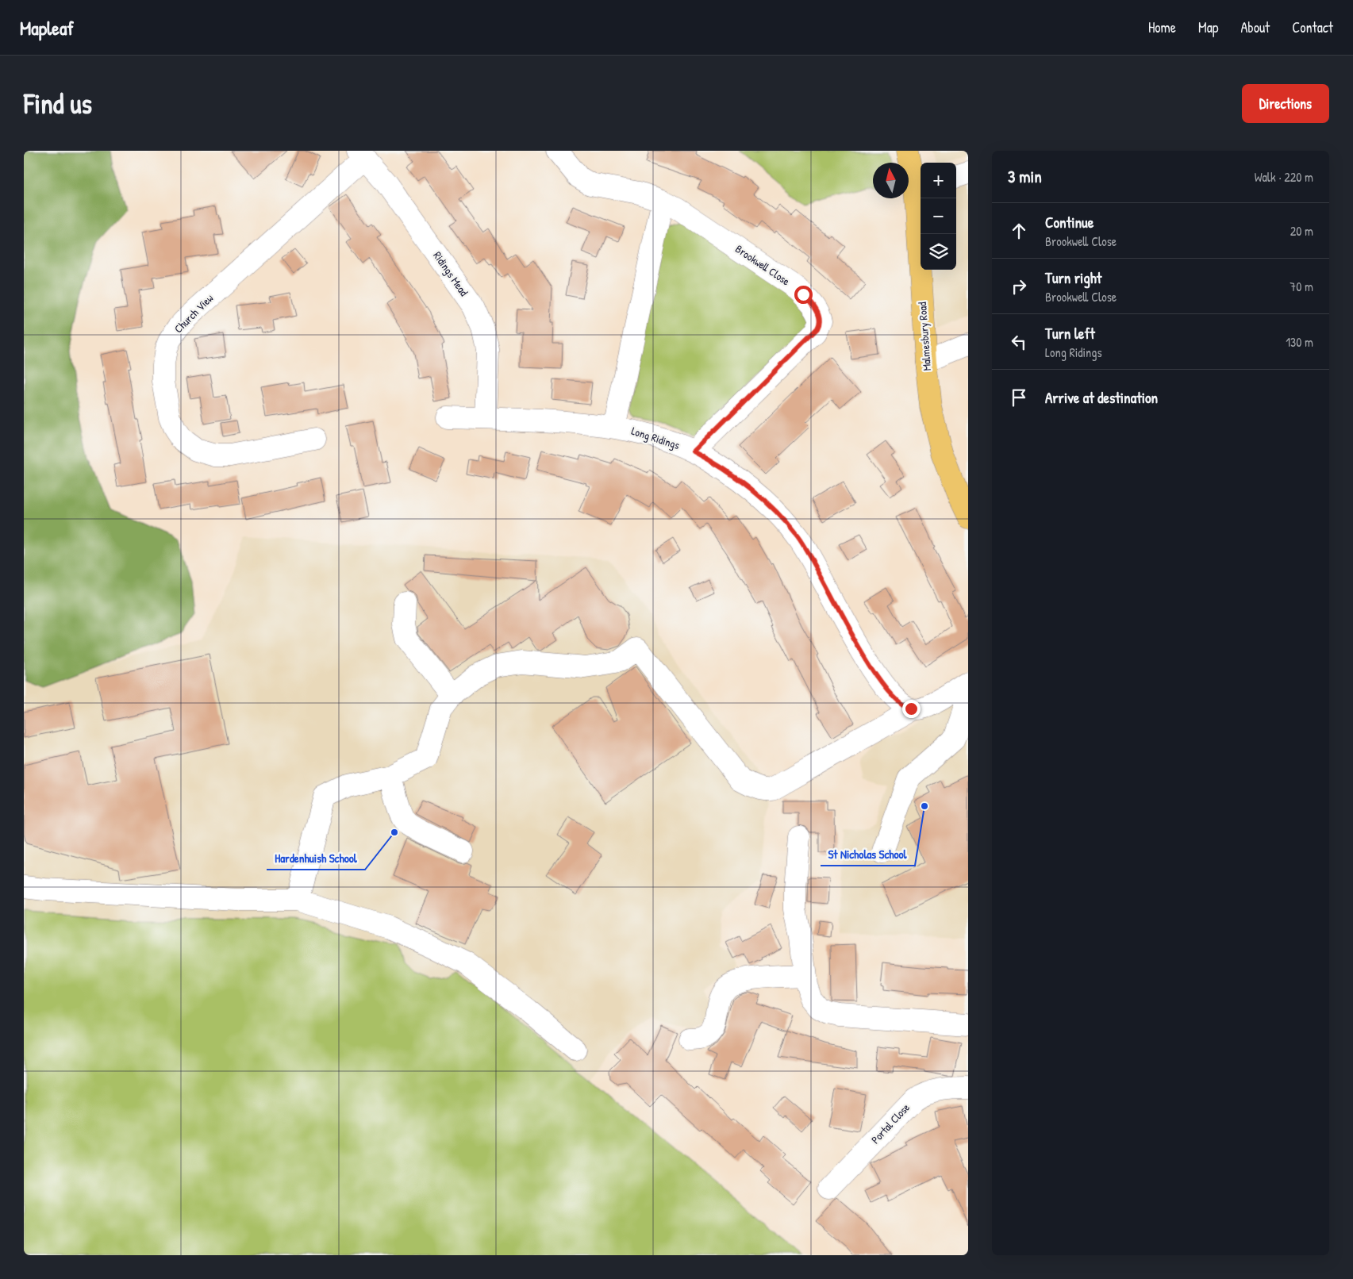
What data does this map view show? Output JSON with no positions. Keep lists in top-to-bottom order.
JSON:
{
  "streets": {
    "main road": ["Malmesbury Road"],
    "street": [
      "Brookwell Close",
      "Ridings Mead",
      "Church View",
      "Long Ridings",
      "Portal Close"
    ]
  },
  "crossings": [
    ["Brookwell Close", "Long Ridings"],
    ["Ridings Mead", "Church View"],
    ["Ridings Mead", "Long Ridings"]
  ],
  "places": ["St Nicholas School", "Hardenhuish School"],
  "north": "top",
  "page": {
    "header": "Mapleaf",
    "nav": [
      "Home",
      "Map",
      "About",
      "Contact"
    ],
    "buttons": "Directions",
    "title": "Find us",
    "heading": ["3 min", "Walk · 220 m"],
    "map_buttons": ["+", "−"],
    "list": [
      ["Continue", "Brookwell Close", "20 m"],
      ["Turn right", "Brookwell Close", "70 m"],
      ["Turn left", "Long Ridings", "130 m"],
      "Arrive at destination"
    ]
  }
}
